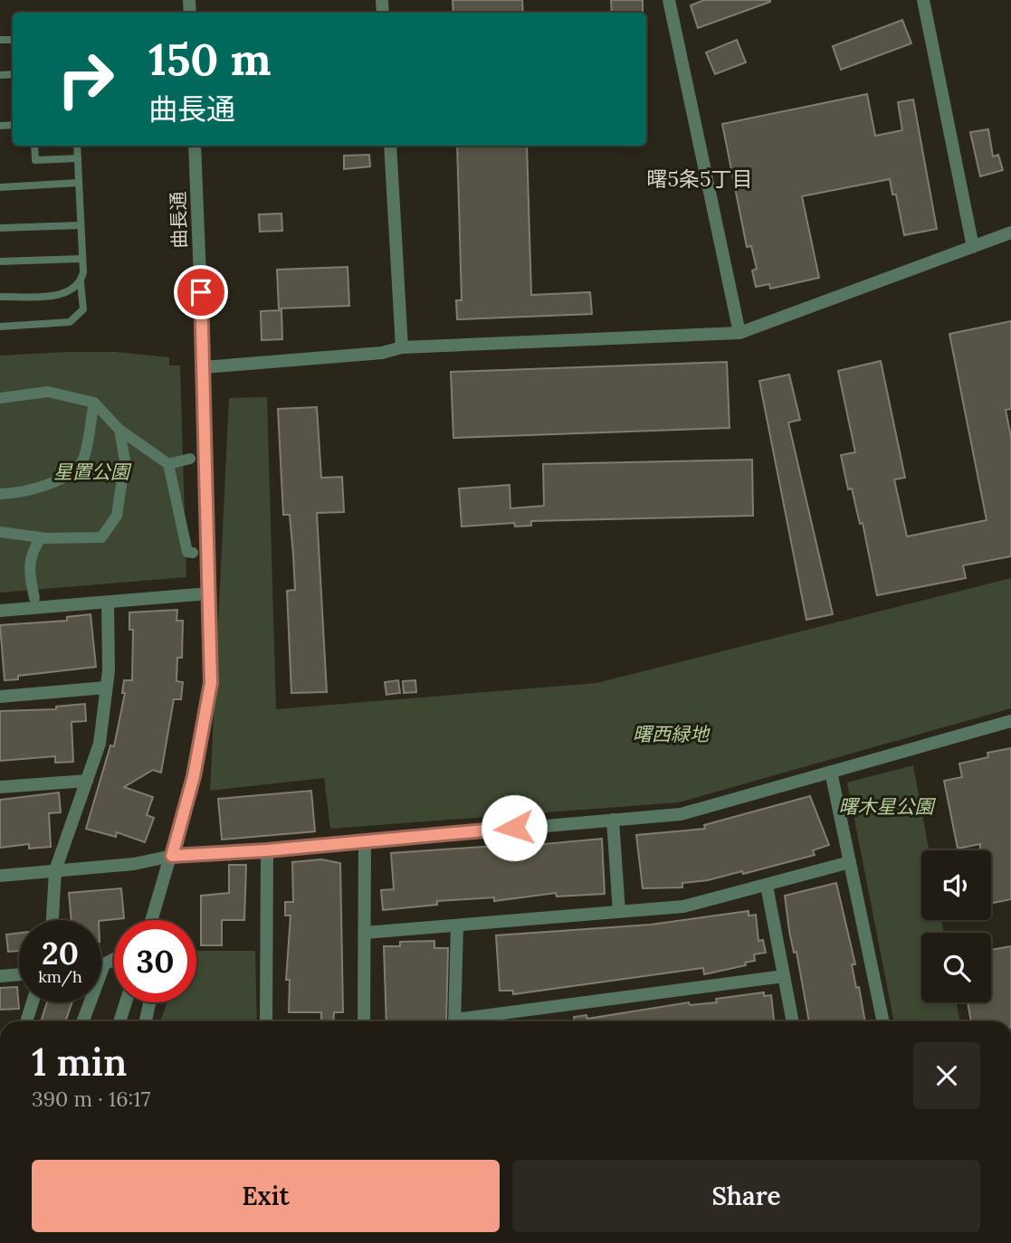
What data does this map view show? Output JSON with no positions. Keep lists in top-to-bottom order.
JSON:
{
  "streets": {
    "street": ["曲長通"]
  },
  "districts": ["曙5条5丁目"],
  "parks": ["星置公園", "曙西緑地", "曙木星公園"],
  "page": {
    "turn": ["150 m", "曲長通"],
    "speed": "20 km/h",
    "limit": "30",
    "heading": ["1 min", "390 m · 16:17"],
    "buttons": ["Exit", "Share"]
  }
}
